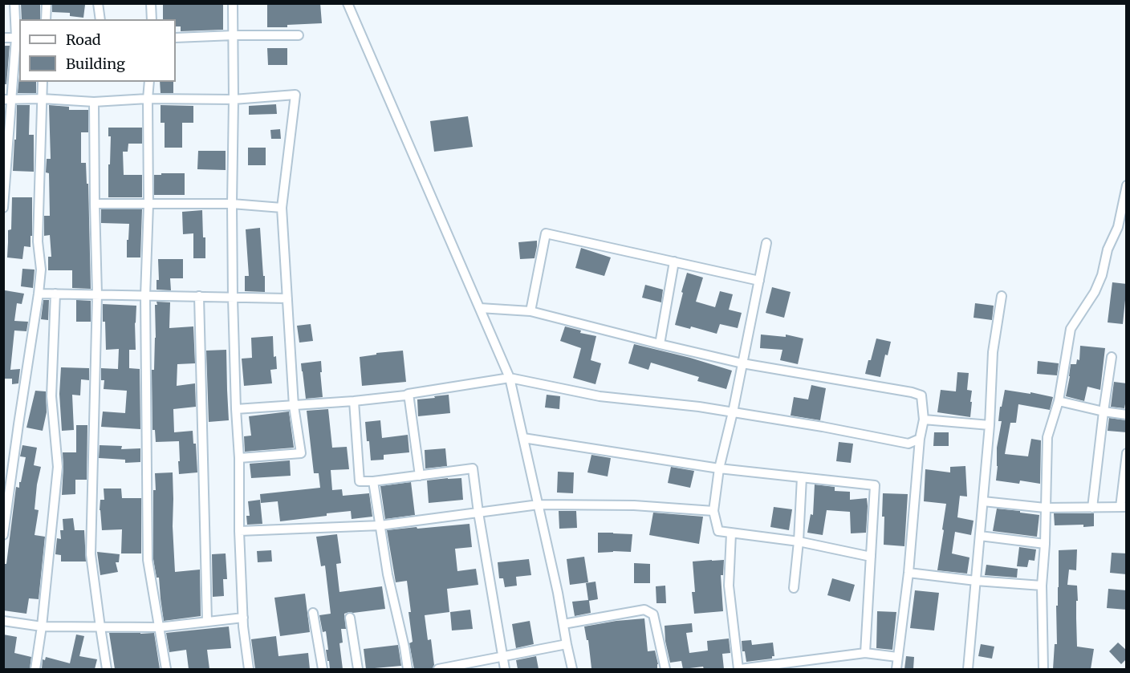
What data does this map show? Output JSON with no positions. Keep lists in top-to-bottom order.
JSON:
{
  "legend": ["Road", "Building"]
}
